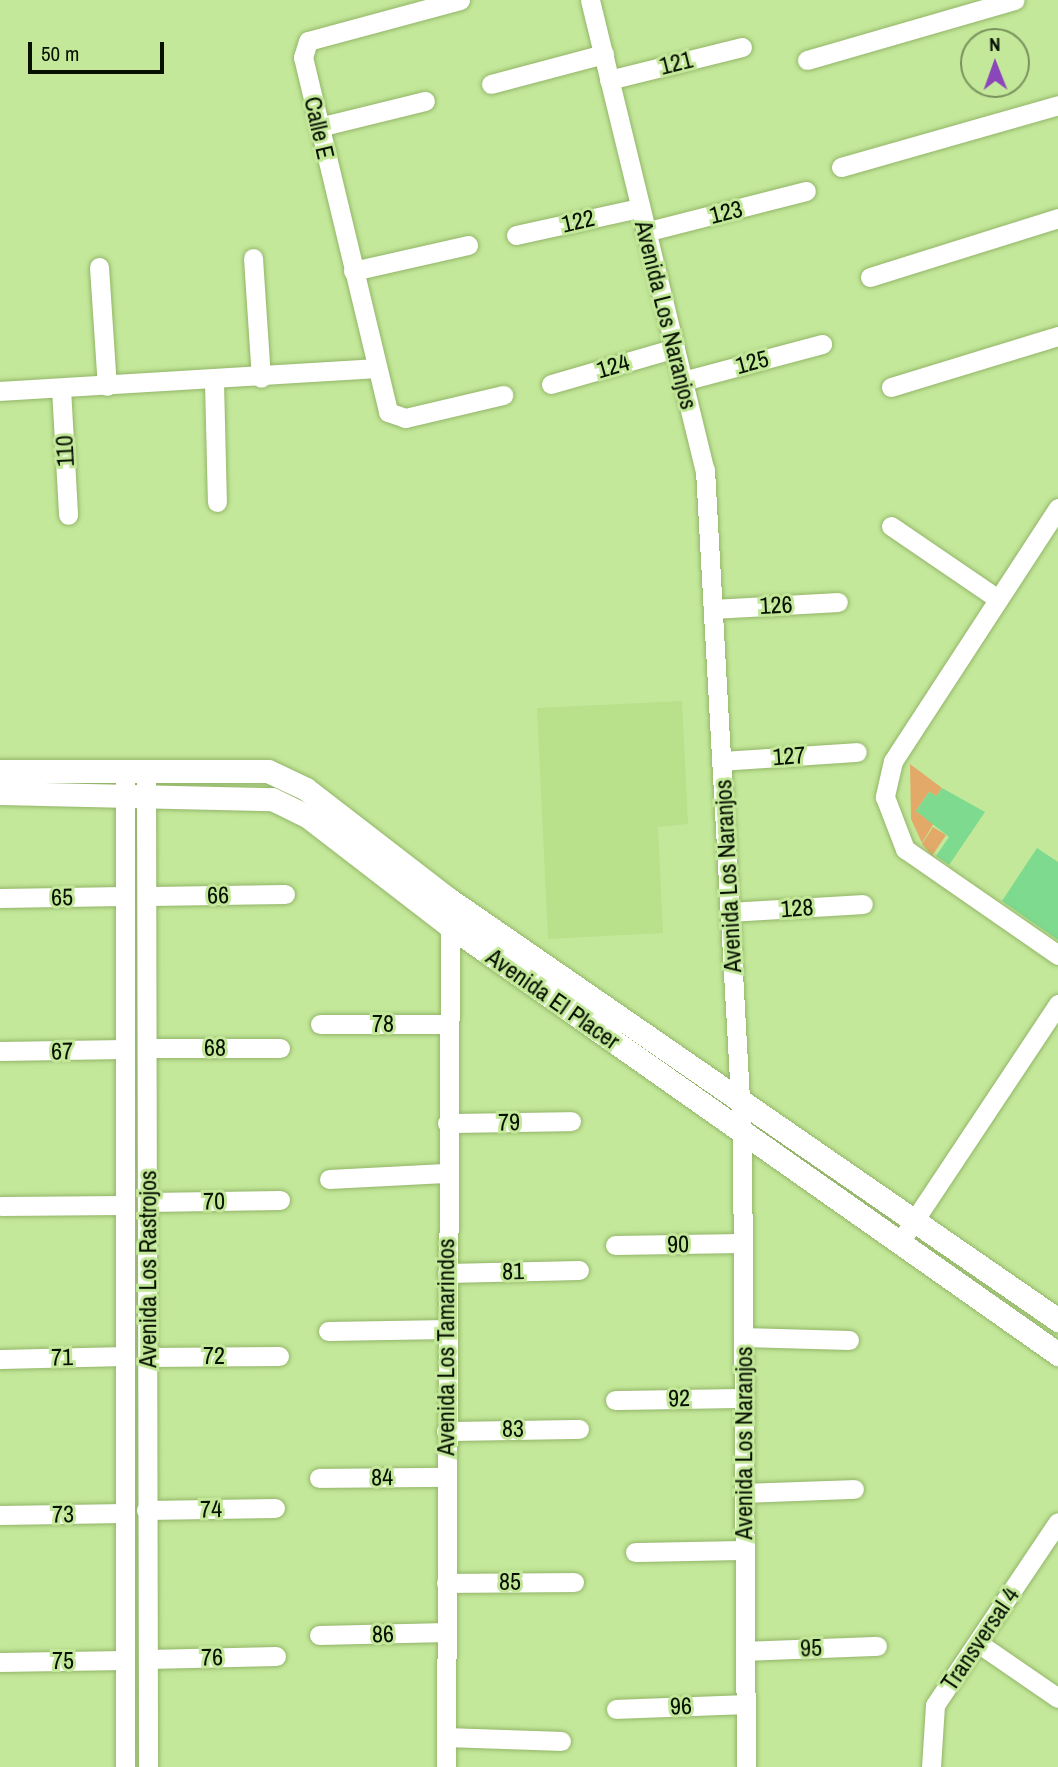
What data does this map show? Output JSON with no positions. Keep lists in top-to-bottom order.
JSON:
{
  "streets": {
    "street": [
      "121",
      "Calle E",
      "123",
      "122",
      "Avenida Los Naranjos",
      "125",
      "124",
      "110",
      "126",
      "127",
      "66",
      "65",
      "128",
      "Avenida El Placer",
      "78",
      "68",
      "67",
      "79",
      "70",
      "90",
      "Avenida Los Rastrojos",
      "81",
      "Avenida Los Tamarindos",
      "72",
      "71",
      "92",
      "83",
      "84",
      "74",
      "73",
      "85",
      "86",
      "Transversal 4",
      "95",
      "76",
      "75",
      "96"
    ]
  },
  "crossings": [
    ["121", "Avenida Los Naranjos"],
    ["123", "Avenida Los Naranjos"],
    ["122", "Avenida Los Naranjos"],
    ["Avenida Los Naranjos", "125"],
    ["Avenida Los Naranjos", "124"],
    ["Avenida Los Naranjos", "126"],
    ["Avenida Los Naranjos", "127"],
    ["Avenida Los Naranjos", "128"],
    ["Avenida Los Naranjos", "Avenida El Placer"],
    ["Avenida Los Naranjos", "90"],
    ["Avenida Los Naranjos", "92"],
    ["Avenida Los Naranjos", "95"],
    ["Avenida Los Naranjos", "96"],
    ["66", "Avenida Los Rastrojos"],
    ["65", "Avenida Los Rastrojos"],
    ["Avenida El Placer", "Avenida Los Rastrojos"],
    ["Avenida El Placer", "Avenida Los Tamarindos"],
    ["78", "Avenida Los Tamarindos"],
    ["68", "Avenida Los Rastrojos"],
    ["67", "Avenida Los Rastrojos"],
    ["79", "Avenida Los Tamarindos"],
    ["70", "Avenida Los Rastrojos"],
    ["Avenida Los Rastrojos", "72"],
    ["Avenida Los Rastrojos", "71"],
    ["Avenida Los Rastrojos", "74"],
    ["Avenida Los Rastrojos", "73"],
    ["Avenida Los Rastrojos", "76"],
    ["Avenida Los Rastrojos", "75"],
    ["81", "Avenida Los Tamarindos"],
    ["Avenida Los Tamarindos", "83"],
    ["Avenida Los Tamarindos", "84"],
    ["Avenida Los Tamarindos", "85"],
    ["Avenida Los Tamarindos", "86"]
  ],
  "scale_bar": "50 m",
  "north": "top"
}
